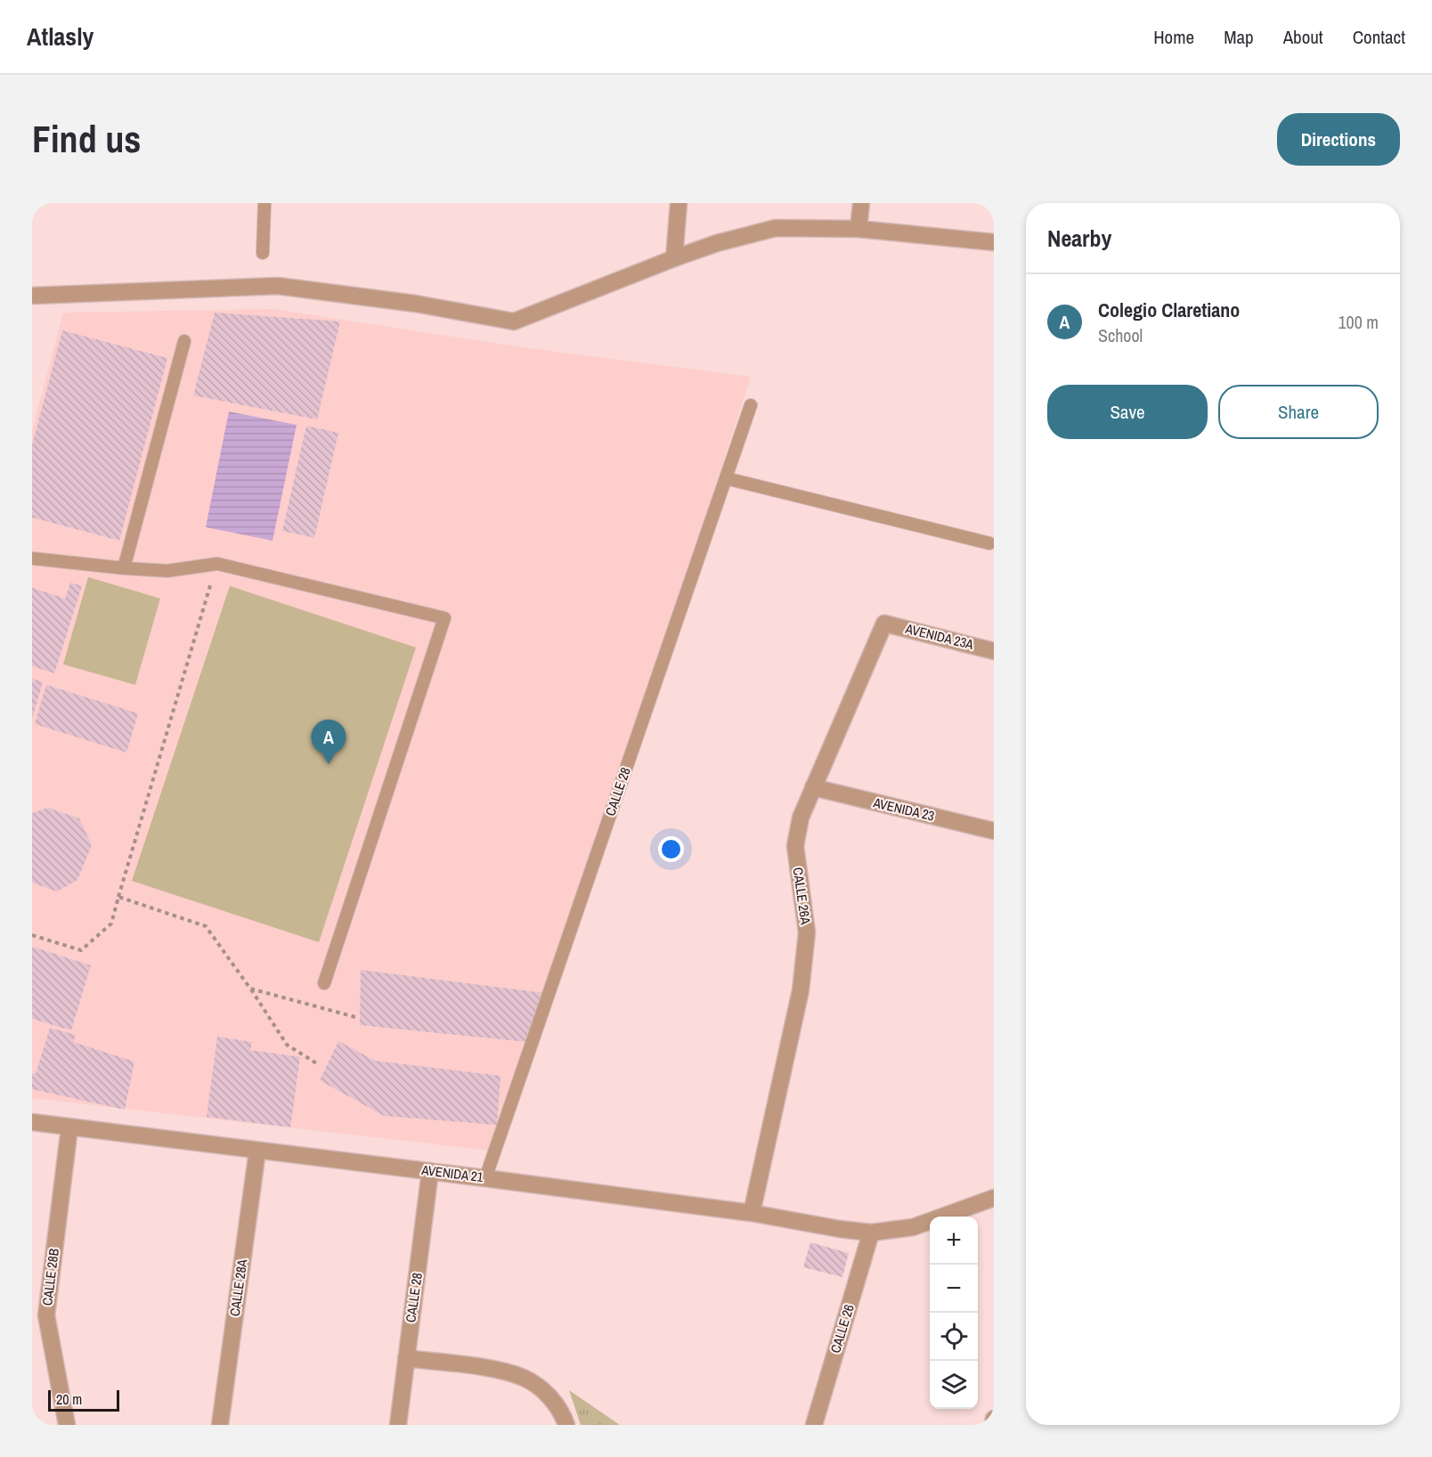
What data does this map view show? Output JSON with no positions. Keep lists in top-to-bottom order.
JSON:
{
  "streets": {
    "street": [
      "AVENIDA 23A",
      "CALLE 28",
      "AVENIDA 23",
      "CALLE 26A",
      "AVENIDA 21",
      "CALLE 28B",
      "CALLE 28A",
      "CALLE 26"
    ]
  },
  "crossings": [
    ["AVENIDA 23A", "CALLE 26A"],
    ["CALLE 28", "AVENIDA 21"],
    ["AVENIDA 23", "CALLE 26A"],
    ["CALLE 26A", "AVENIDA 21"],
    ["AVENIDA 21", "CALLE 28B"],
    ["AVENIDA 21", "CALLE 28A"],
    ["AVENIDA 21", "CALLE 26"]
  ],
  "scale_bar": "20 m",
  "page": {
    "header": "Atlasly",
    "nav": [
      "Home",
      "Map",
      "About",
      "Contact"
    ],
    "buttons": [
      "Directions",
      ["Save", "Share"]
    ],
    "title": "Find us",
    "heading": "Nearby",
    "list": [
      {
        "mark": "A",
        "name": "Colegio Claretiano",
        "note": "School",
        "value": "100 m"
      }
    ],
    "pins": "A",
    "map_buttons": ["+", "−"],
    "scale": "20 m"
  }
}
